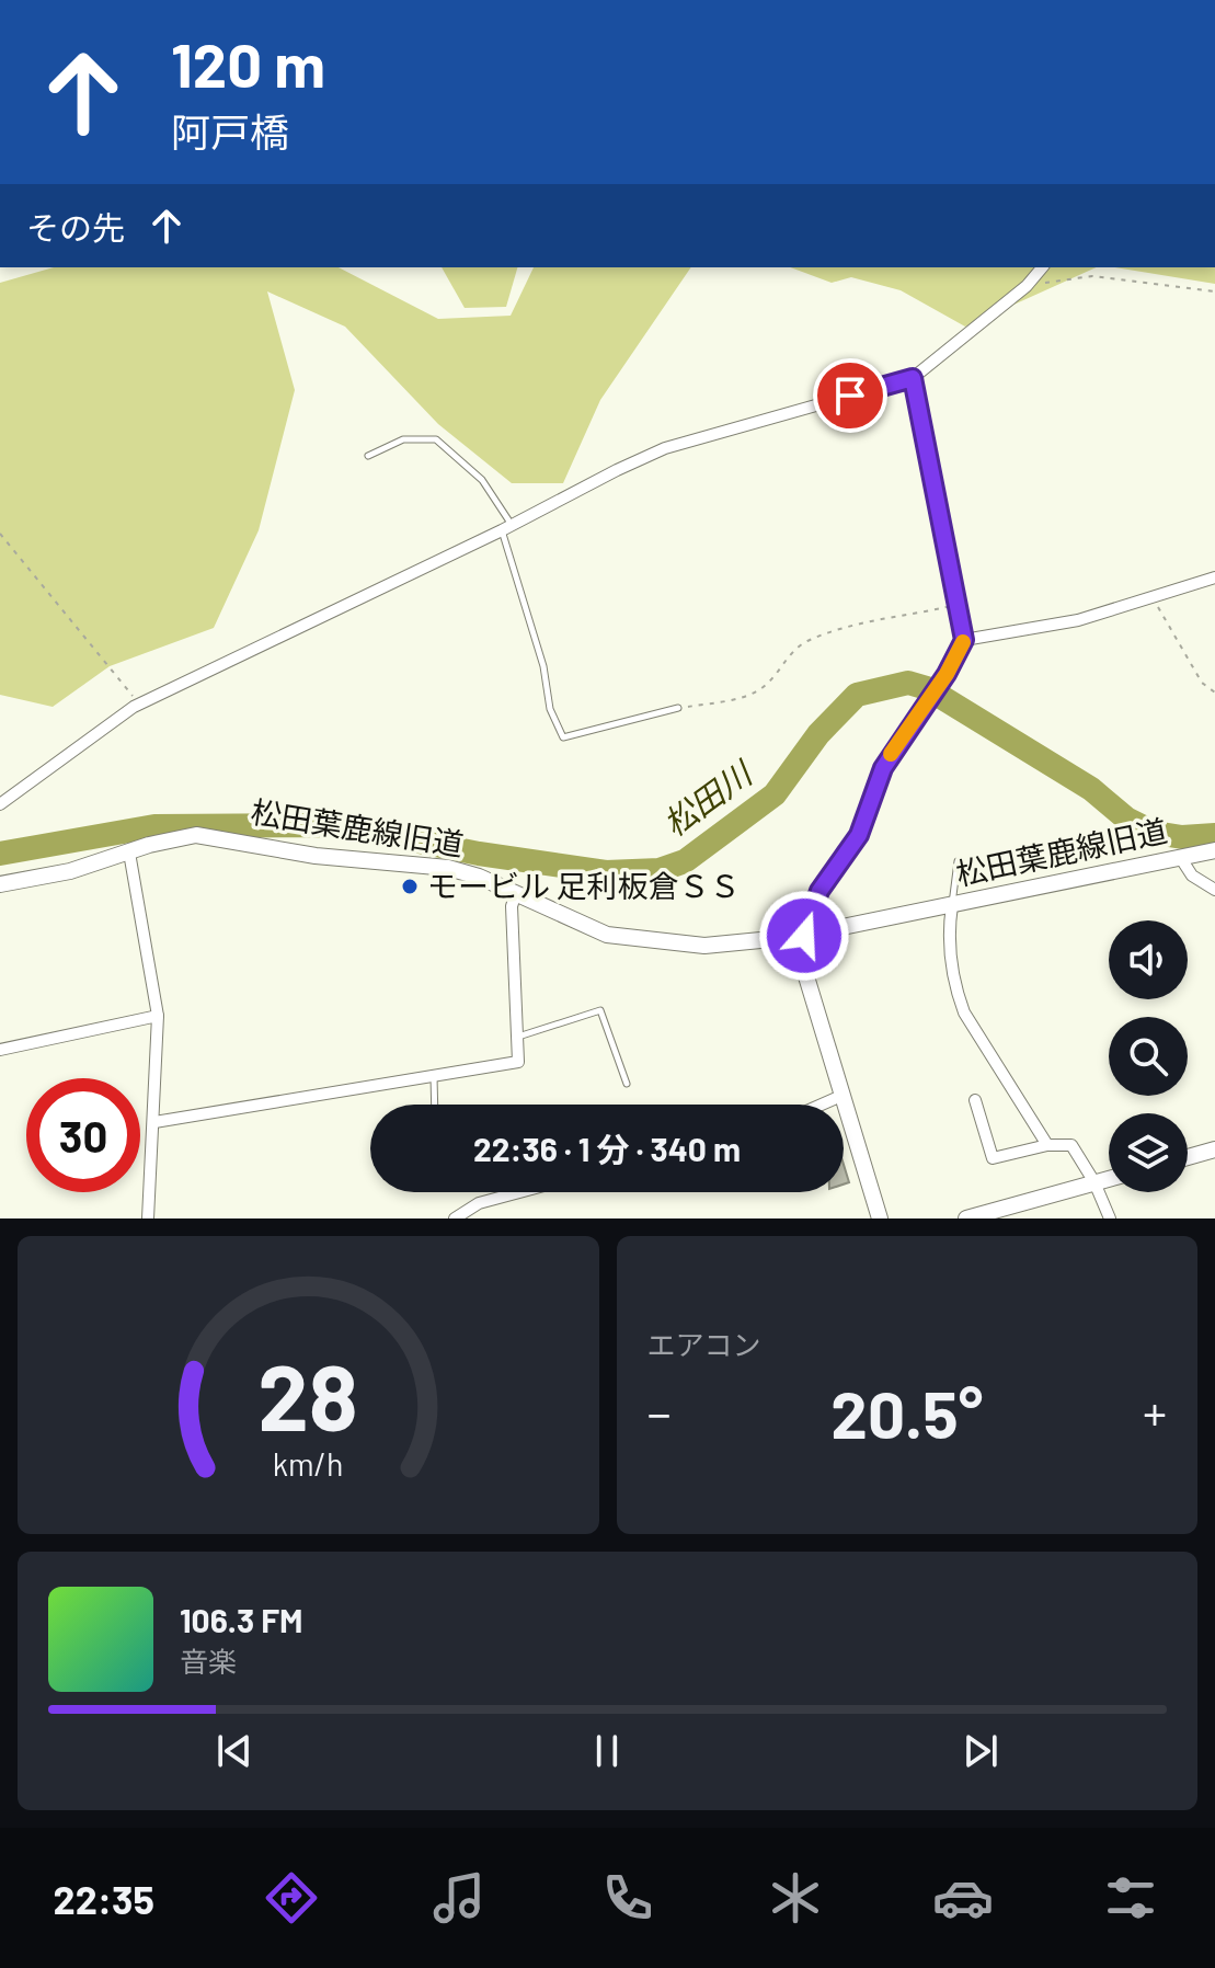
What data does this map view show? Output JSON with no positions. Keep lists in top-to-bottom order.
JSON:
{
  "streets": {
    "street": ["松田葉鹿線旧道"]
  },
  "water": ["松田川"],
  "places": ["モービル 足利板倉ＳＳ"],
  "page": {
    "turn": ["120 m", "阿戸橋"],
    "then": "その先",
    "limit": "30",
    "trip": "22:36 · 1 分 · 340 m",
    "tile": "エアコン",
    "heat": ["−", "20.5°", "+"],
    "song": ["106.3 FM", "音楽"],
    "tabs": "22:35",
    "gauge": ["28", "km/h"]
  }
}
